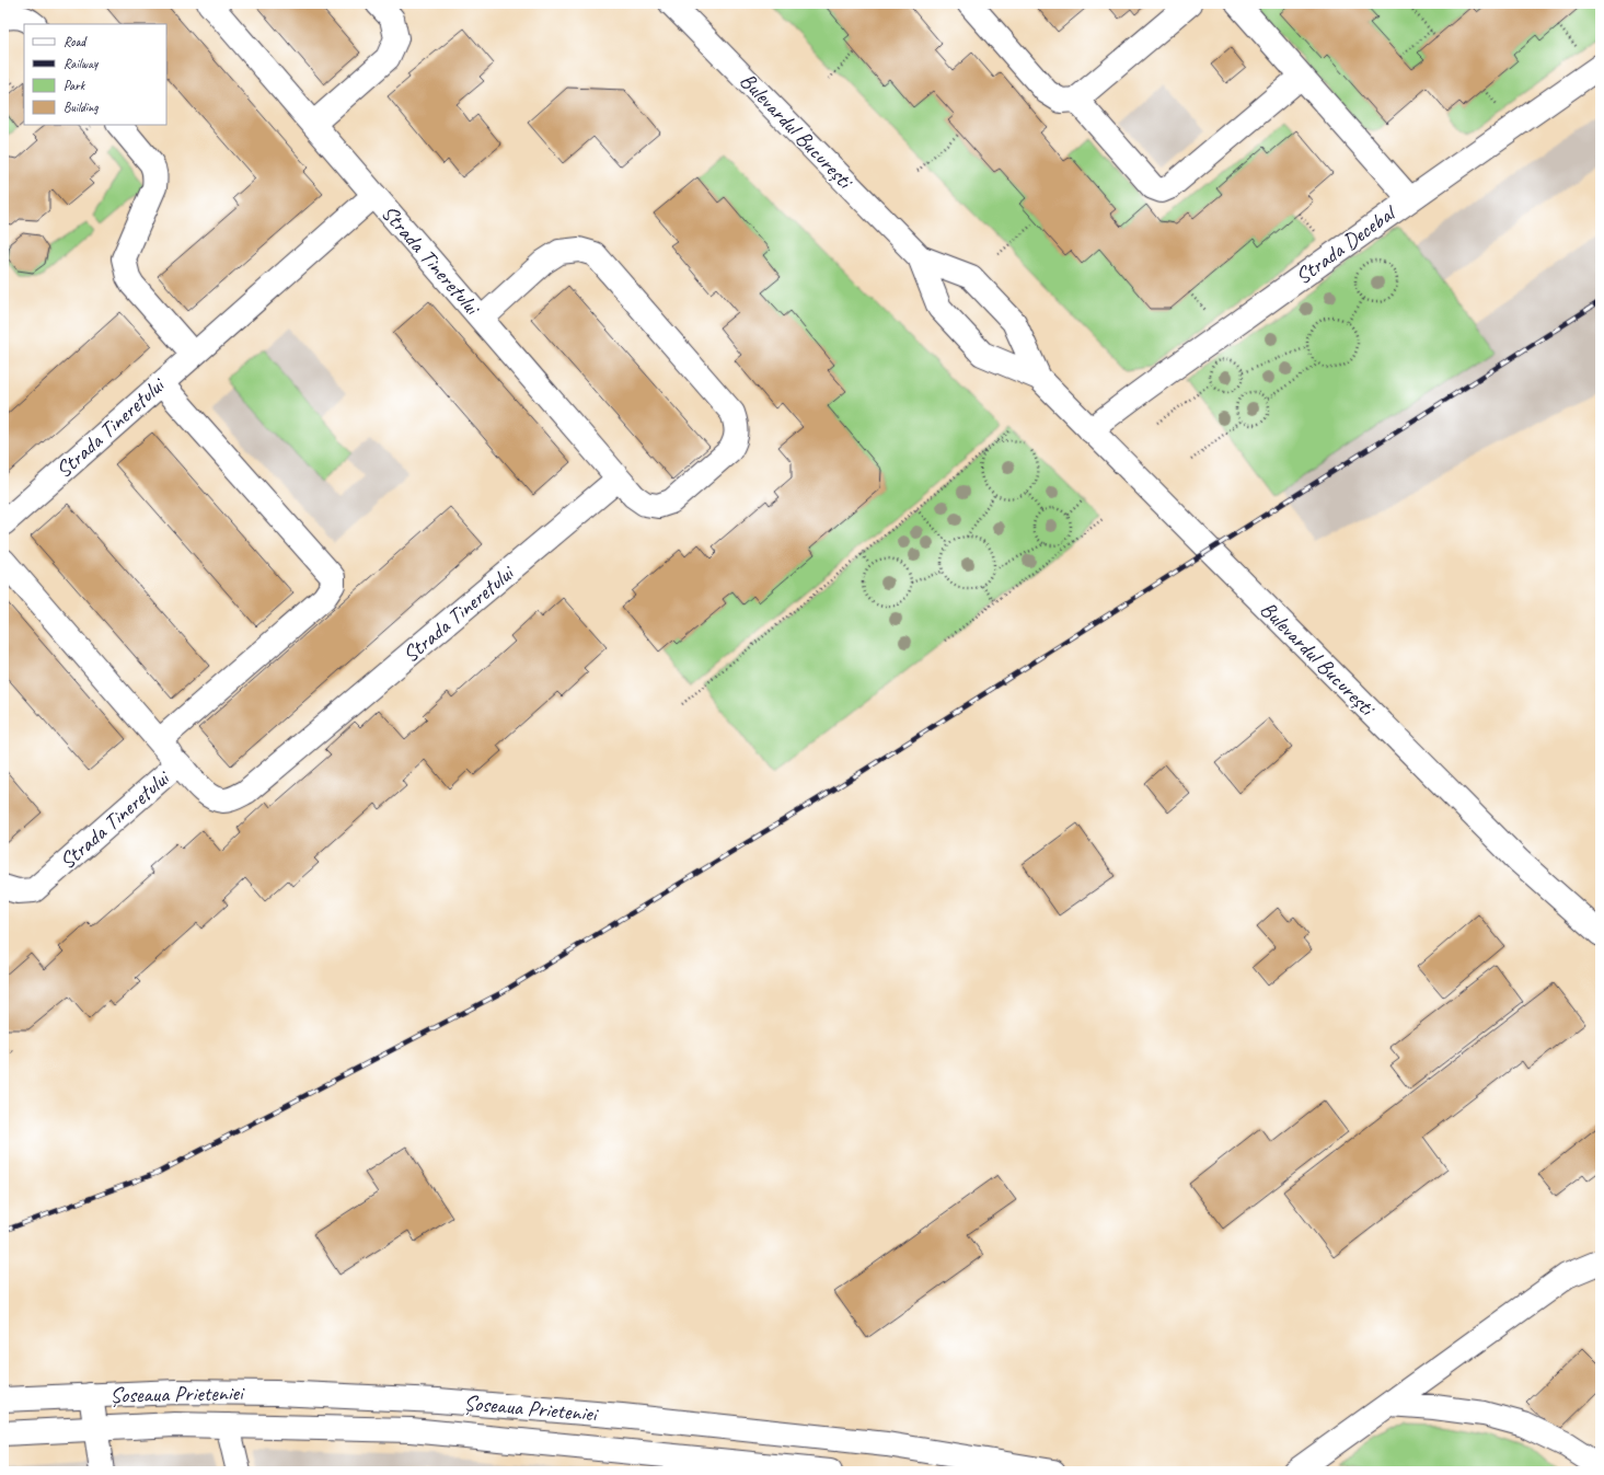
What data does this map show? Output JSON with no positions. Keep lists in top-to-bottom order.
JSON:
{
  "streets": {
    "street": [
      "Bulevardul București",
      "Strada Decebal",
      "Strada Tineretului",
      "Șoseaua Prieteniei"
    ]
  },
  "crossings": [
    ["Bulevardul București", "Strada Decebal"]
  ],
  "legend": [
    "Road",
    "Railway",
    "Park",
    "Building"
  ]
}
